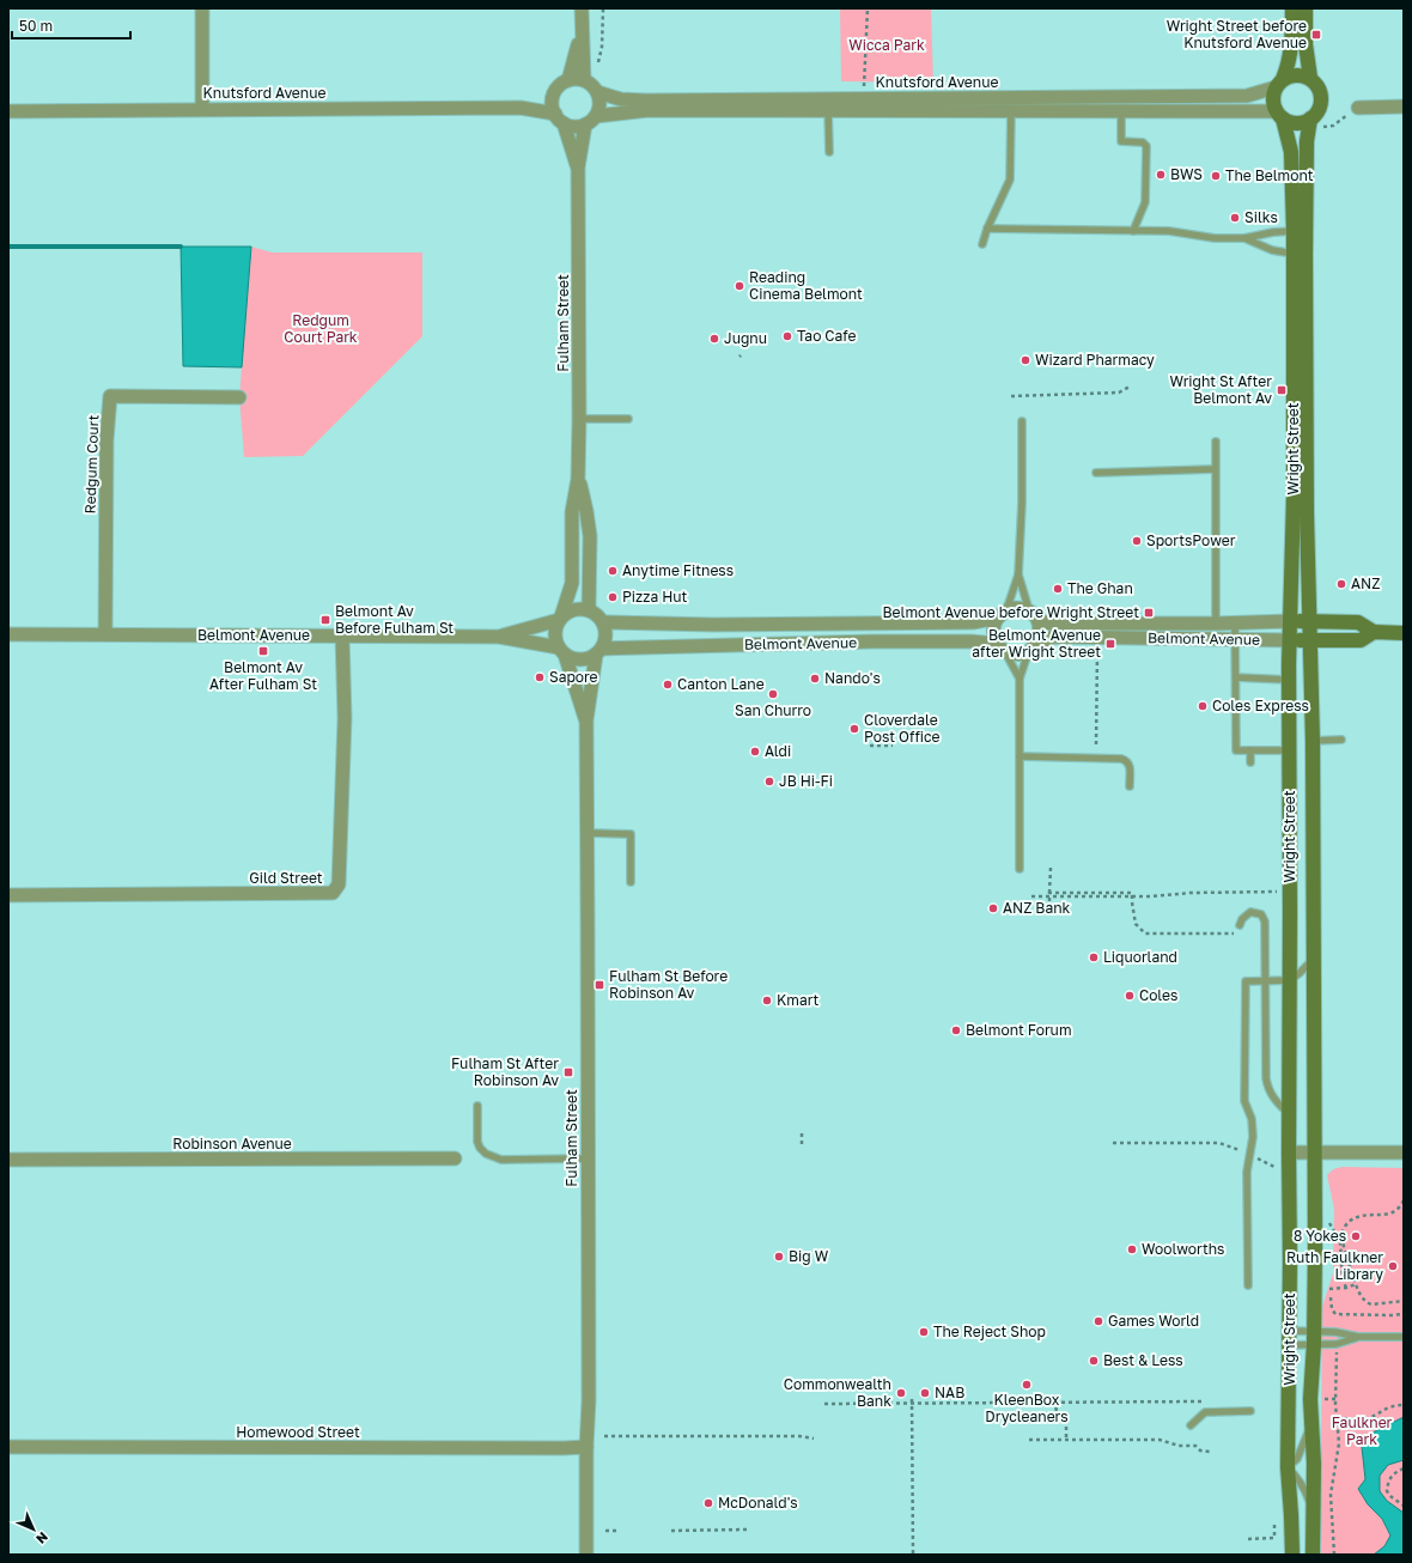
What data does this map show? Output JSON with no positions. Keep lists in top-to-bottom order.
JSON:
{
  "streets": {
    "street": [
      "Knutsford Avenue",
      "Fulham Street",
      "Wright Street",
      "Redgum Court",
      "Belmont Avenue",
      "Gild Street",
      "Robinson Avenue",
      "Homewood Street"
    ]
  },
  "crossings": [
    ["Knutsford Avenue", "Fulham Street"],
    ["Knutsford Avenue", "Wright Street"],
    ["Fulham Street", "Belmont Avenue"],
    ["Fulham Street", "Homewood Street"],
    ["Wright Street", "Belmont Avenue"],
    ["Redgum Court", "Belmont Avenue"],
    ["Belmont Avenue", "Gild Street"]
  ],
  "parks": ["Wicca Park", "Redgum Court Park", "Faulkner Park"],
  "places": {
    "transit": [
      "Wright Street before Knutsford Avenue",
      "Wright St After Belmont Av",
      "Belmont Avenue before Wright Street",
      "Belmont Av Before Fulham St",
      "Belmont Avenue after Wright Street",
      "Belmont Av After Fulham St",
      "Fulham St Before Robinson Av",
      "Fulham St After Robinson Av"
    ],
    "other": [
      "BWS",
      "The Belmont",
      "Silks",
      "Reading Cinema Belmont",
      "Tao Cafe",
      "Jugnu",
      "Wizard Pharmacy",
      "SportsPower",
      "Anytime Fitness",
      "ANZ",
      "The Ghan",
      "Pizza Hut",
      "Sapore",
      "Nando's",
      "Canton Lane",
      "San Churro",
      "Coles Express",
      "Cloverdale Post Office",
      "Aldi",
      "JB Hi-Fi",
      "ANZ Bank",
      "Liquorland",
      "Coles",
      "Kmart",
      "Belmont Forum",
      "8 Yokes",
      "Woolworths",
      "Big W",
      "Ruth Faulkner Library",
      "Games World",
      "The Reject Shop",
      "Best & Less",
      "KleenBox Drycleaners",
      "Commonwealth Bank",
      "NAB",
      "McDonald's"
    ]
  },
  "scale_bar": "50 m",
  "north": "bottom right"
}
